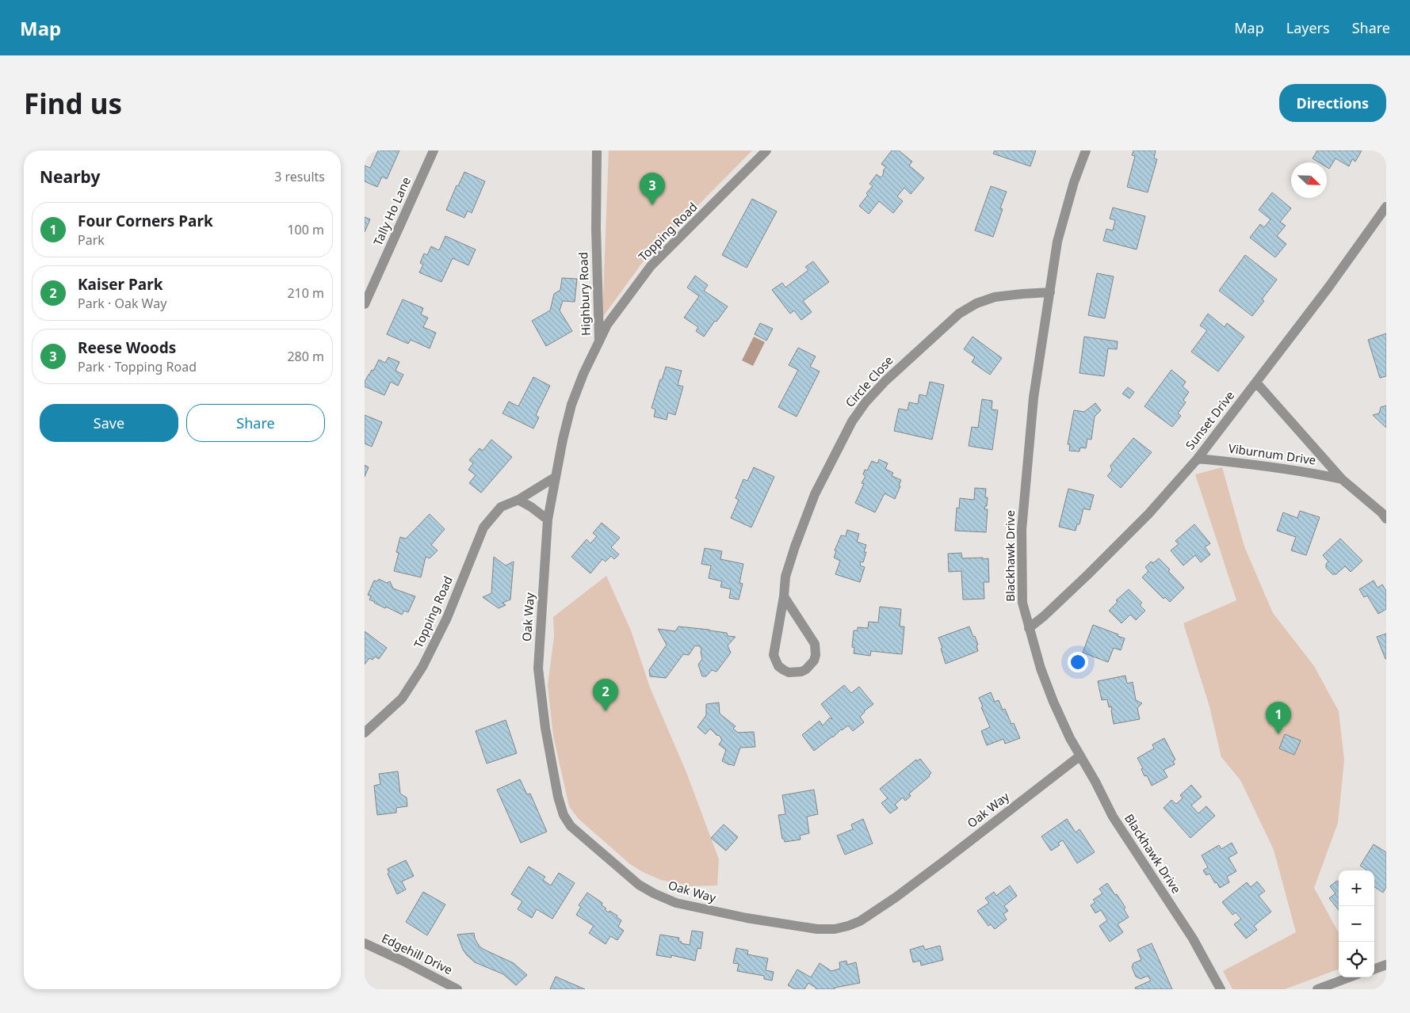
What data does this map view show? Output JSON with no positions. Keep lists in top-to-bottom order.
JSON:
{
  "streets": {
    "street": [
      "Tally Ho Lane",
      "Topping Road",
      "Highbury Road",
      "Circle Close",
      "Sunset Drive",
      "Viburnum Drive",
      "Blackhawk Drive",
      "Oak Way",
      "Edgehill Drive"
    ]
  },
  "crossings": [
    ["Topping Road", "Highbury Road"],
    ["Topping Road", "Oak Way"],
    ["Highbury Road", "Oak Way"],
    ["Circle Close", "Blackhawk Drive"],
    ["Sunset Drive", "Viburnum Drive"],
    ["Sunset Drive", "Blackhawk Drive"],
    ["Blackhawk Drive", "Oak Way"]
  ],
  "north": "bottom right",
  "page": {
    "header": "Map",
    "nav": ["Map", "Layers", "Share"],
    "buttons": [
      "Directions",
      ["Save", "Share"]
    ],
    "title": "Find us",
    "heading": ["Nearby", "3 results"],
    "pins": ["3", "2", "1"],
    "list": [
      {
        "mark": "1",
        "name": "Four Corners Park",
        "note": "Park",
        "value": "100 m"
      },
      {
        "mark": "2",
        "name": "Kaiser Park",
        "note": "Park · Oak Way",
        "value": "210 m"
      },
      {
        "mark": "3",
        "name": "Reese Woods",
        "note": "Park · Topping Road",
        "value": "280 m"
      }
    ],
    "map_buttons": ["+", "−"]
  }
}
